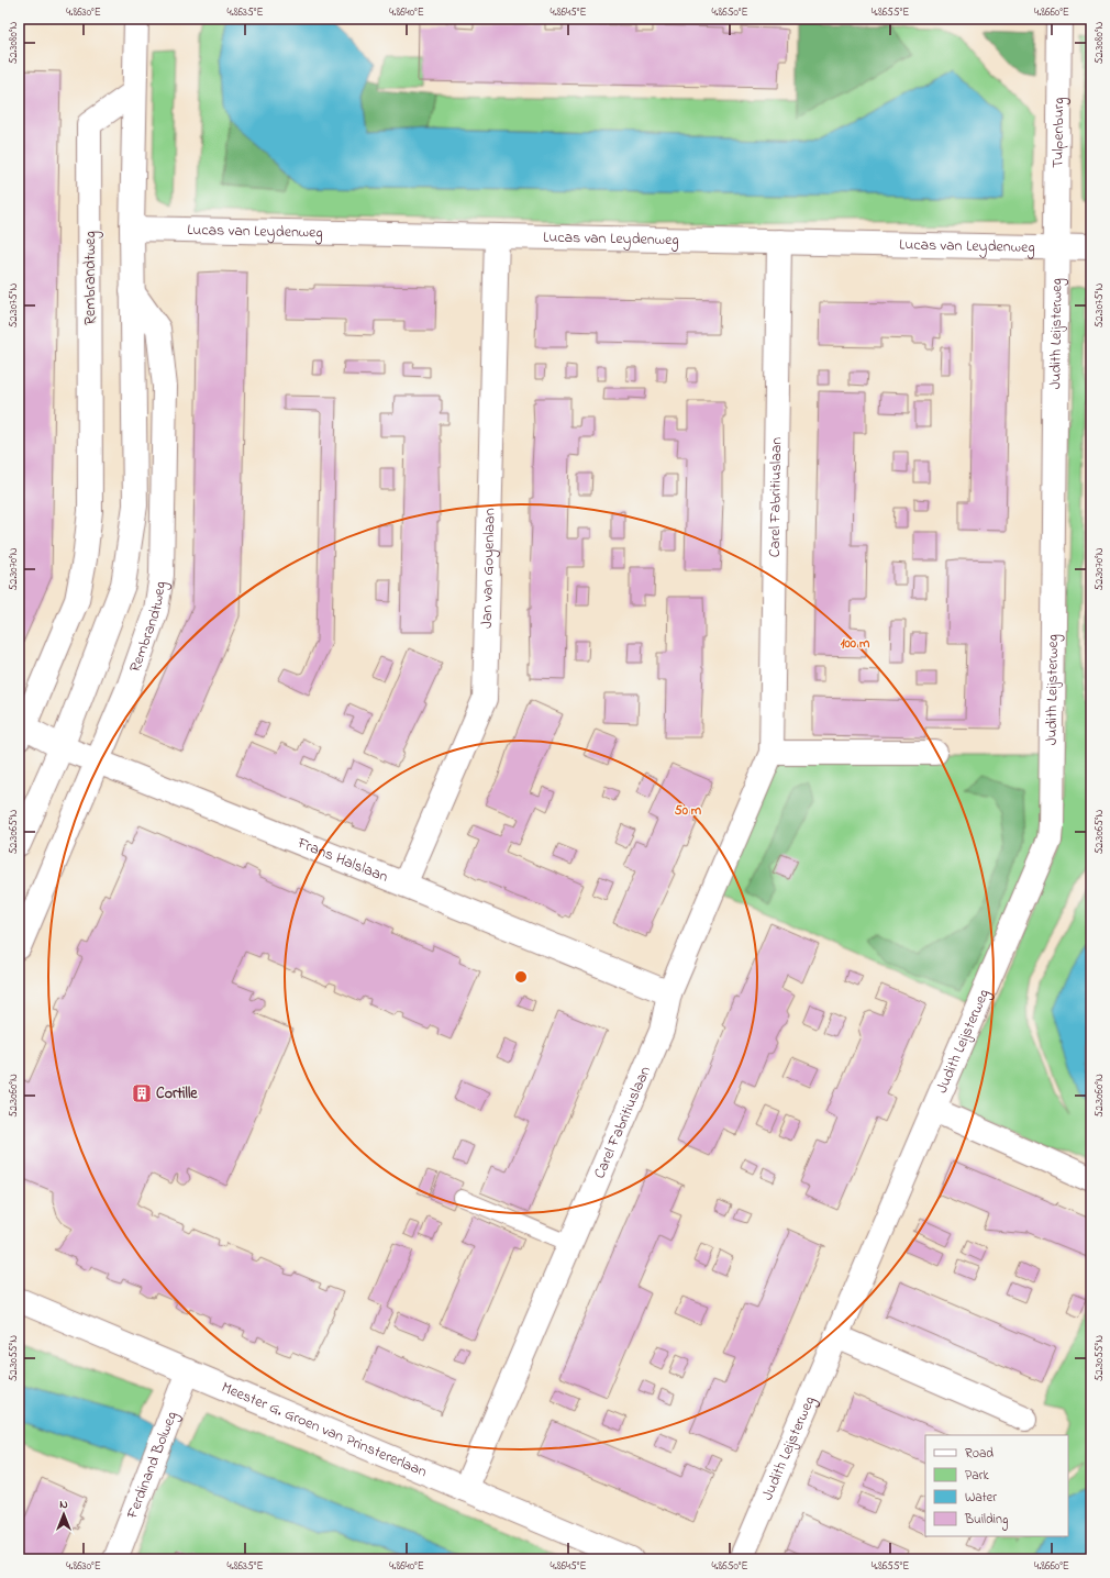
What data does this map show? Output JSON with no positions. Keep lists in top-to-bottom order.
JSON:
{
  "streets": {
    "street": [
      "Tulpenburg",
      "Lucas van Leydenweg",
      "Rembrandtweg",
      "Judith Leijsterweg",
      "Carel Fabritiuslaan",
      "Jan van Goyenlaan",
      "Frans Halslaan",
      "Meester G. Groen van Prinstererlaan",
      "Ferdinand Bolweg"
    ]
  },
  "crossings": [
    ["Tulpenburg", "Lucas van Leydenweg"],
    ["Tulpenburg", "Judith Leijsterweg"],
    ["Lucas van Leydenweg", "Judith Leijsterweg"],
    ["Lucas van Leydenweg", "Carel Fabritiuslaan"],
    ["Lucas van Leydenweg", "Jan van Goyenlaan"],
    ["Rembrandtweg", "Frans Halslaan"],
    ["Carel Fabritiuslaan", "Frans Halslaan"],
    ["Carel Fabritiuslaan", "Meester G. Groen van Prinstererlaan"],
    ["Jan van Goyenlaan", "Frans Halslaan"],
    ["Meester G. Groen van Prinstererlaan", "Ferdinand Bolweg"]
  ],
  "places": {
    "building": ["Cortille"]
  },
  "legend": [
    "Road",
    "Park",
    "Water",
    "Building"
  ],
  "north": "top",
  "coordinates": [
    "4.8630°E",
    "4.8635°E",
    "4.8640°E",
    "4.8645°E",
    "4.8650°E",
    "4.8655°E",
    "4.8660°E",
    "52.3080°N",
    "52.3075°N",
    "52.3070°N",
    "52.3065°N",
    "52.3060°N",
    "52.3055°N"
  ],
  "rings": ["100 m", "50 m"]
}
